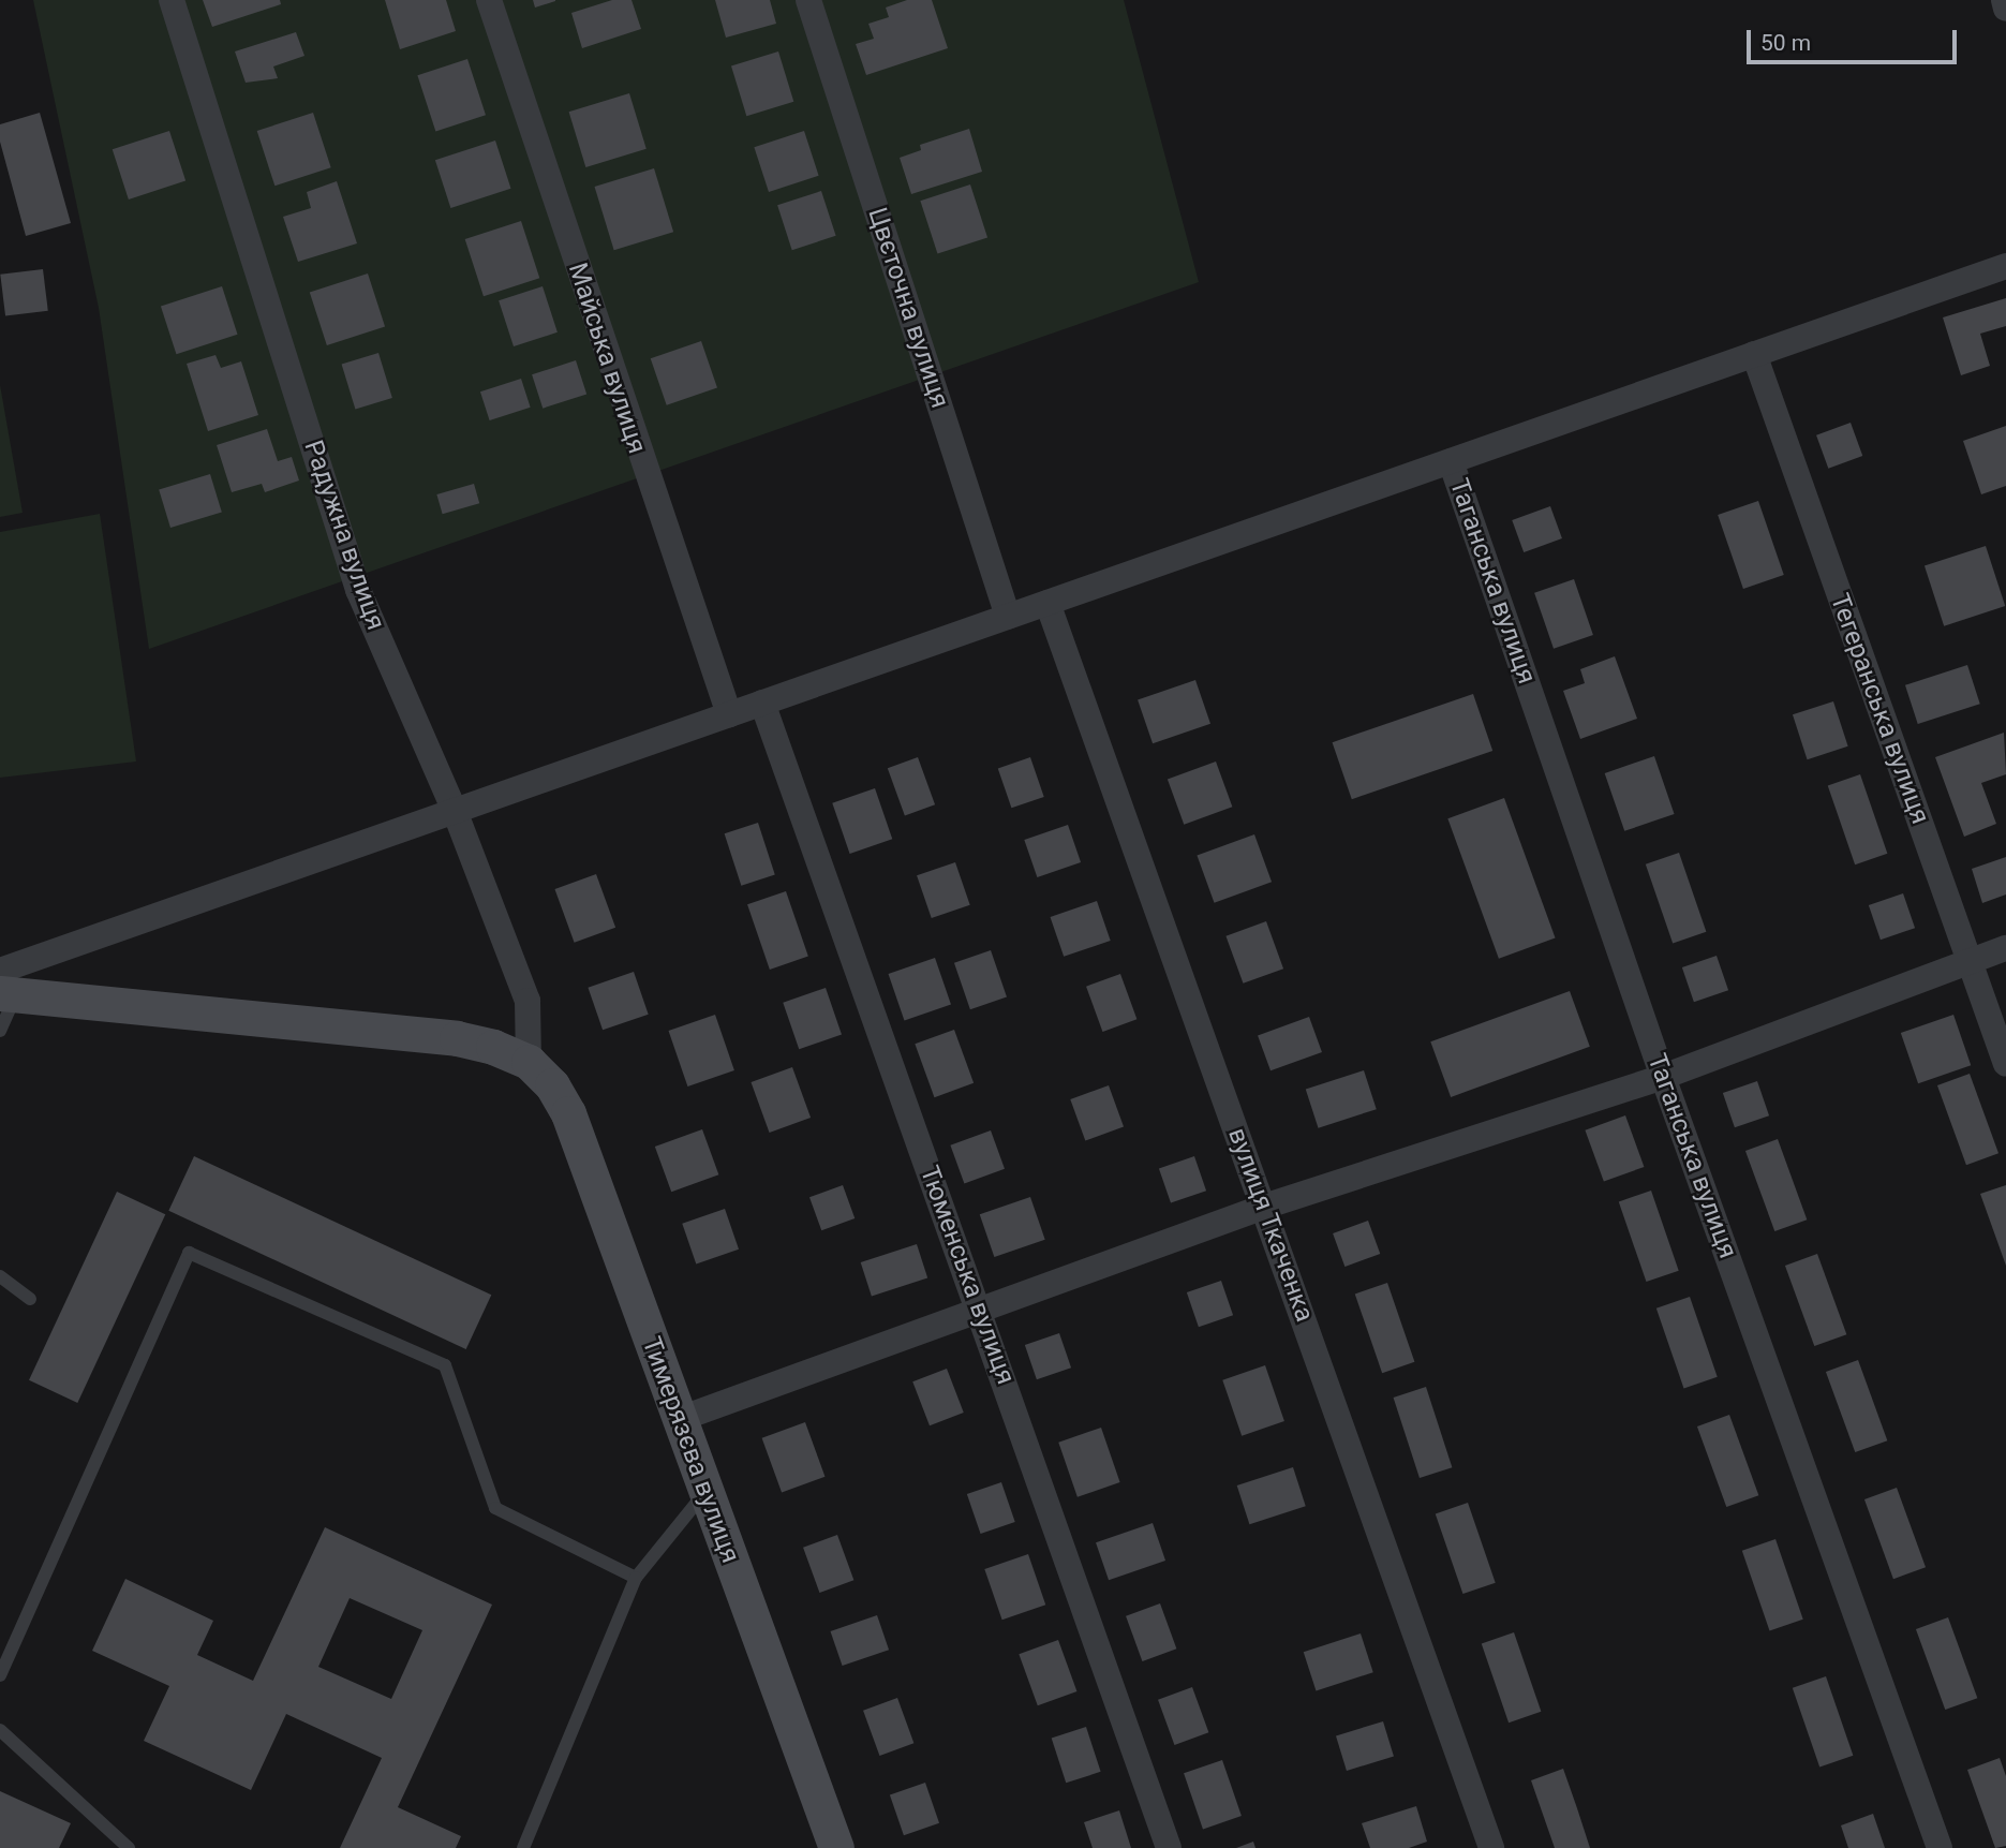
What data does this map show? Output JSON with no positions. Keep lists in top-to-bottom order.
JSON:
{
  "streets": {
    "street": [
      "Цвєточна вулиця",
      "Майська вулиця",
      "Радужна вулиця",
      "Таганська вулиця",
      "Тегеранська вулиця",
      "вулиця Ткаченка",
      "Тюменська вулиця",
      "Тимерязєва вулиця"
    ]
  },
  "crossings": [
    ["Радужна вулиця", "Тимерязєва вулиця"]
  ],
  "scale_bar": "50 m"
}
